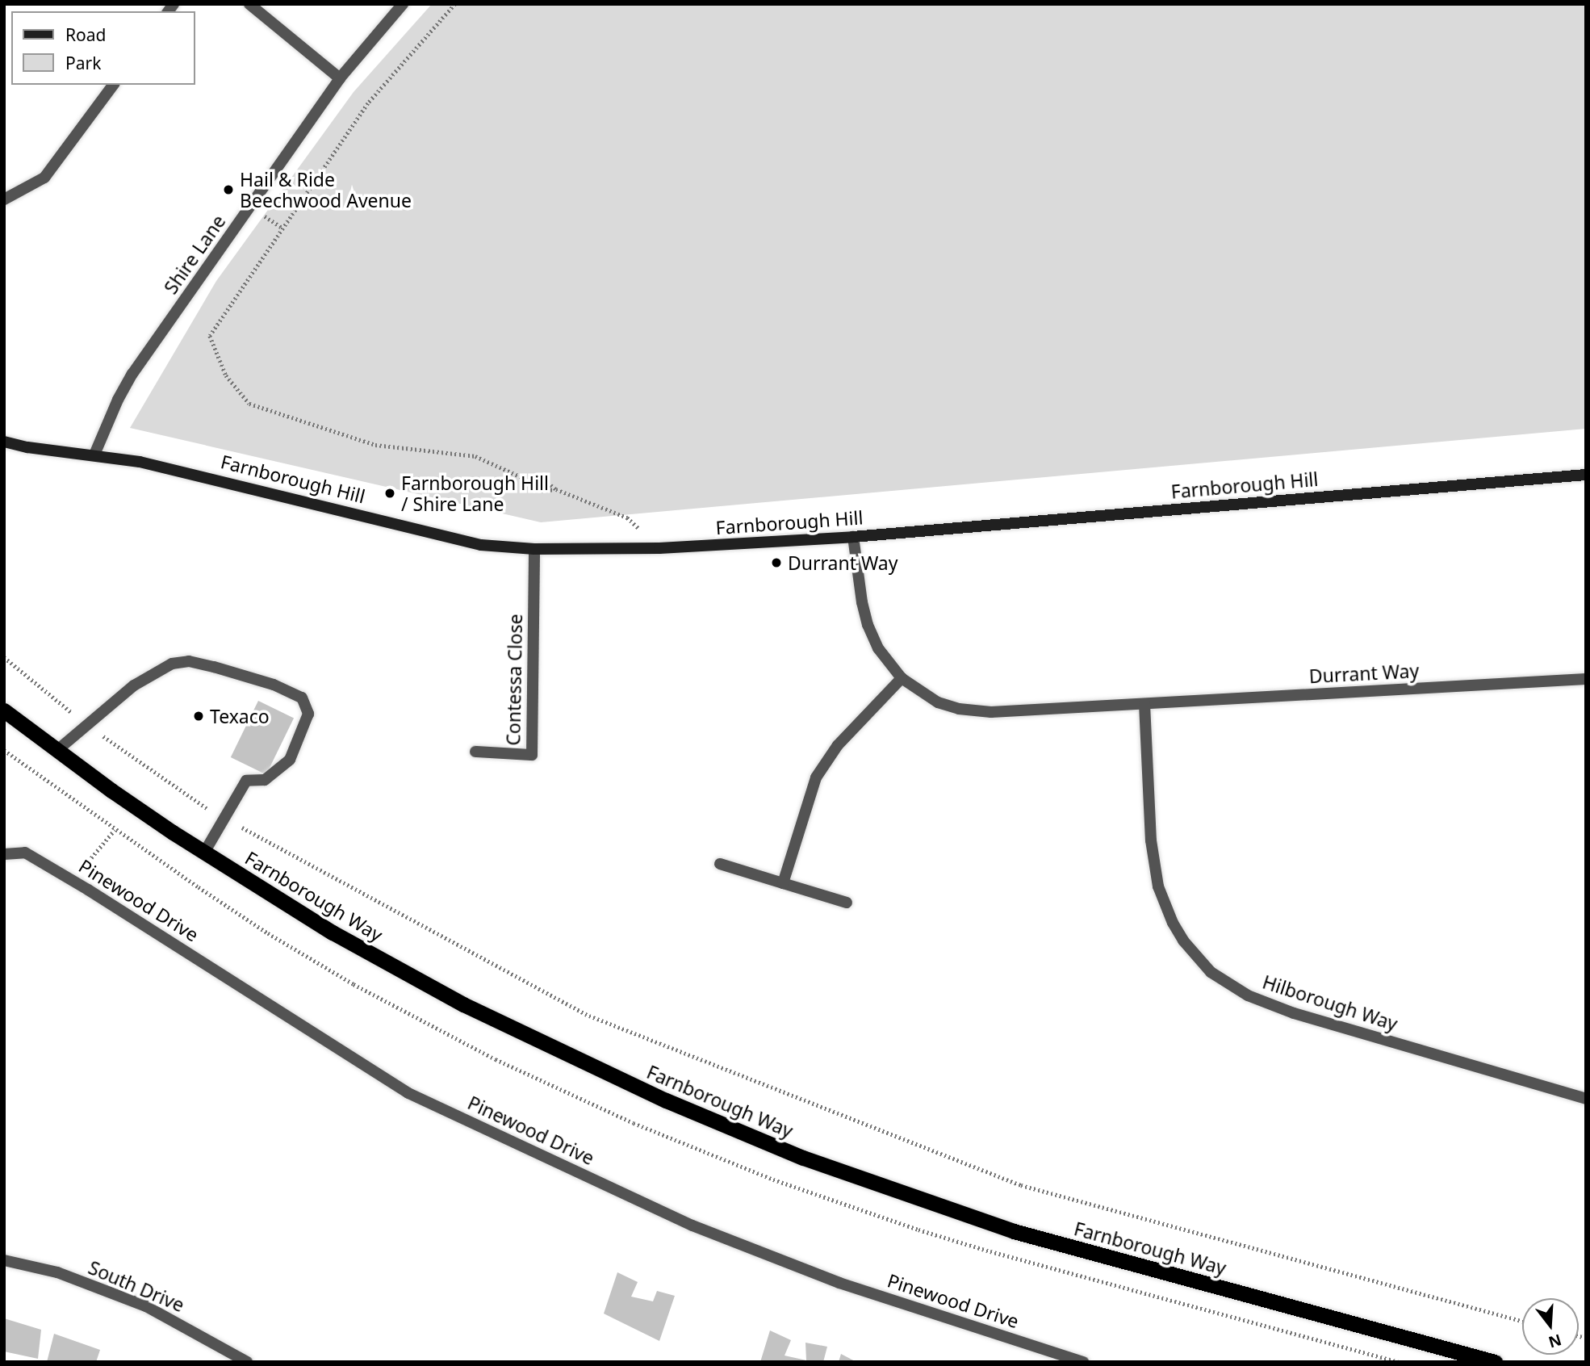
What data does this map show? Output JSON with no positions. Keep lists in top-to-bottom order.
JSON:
{
  "streets": {
    "highway": ["Farnborough Way"],
    "main road": ["Farnborough Hill"],
    "street": [
      "Shire Lane",
      "Durrant Way",
      "Contessa Close",
      "Pinewood Drive",
      "Hilborough Way",
      "South Drive"
    ]
  },
  "crossings": [
    ["Shire Lane", "Farnborough Hill"],
    ["Farnborough Hill", "Durrant Way"],
    ["Farnborough Hill", "Contessa Close"],
    ["Durrant Way", "Hilborough Way"]
  ],
  "places": [
    "Hail & Ride Beechwood Avenue",
    "Farnborough Hill / Shire Lane",
    "Durrant Way",
    "Texaco"
  ],
  "legend": ["Road", "Park"],
  "north": "bottom"
}
